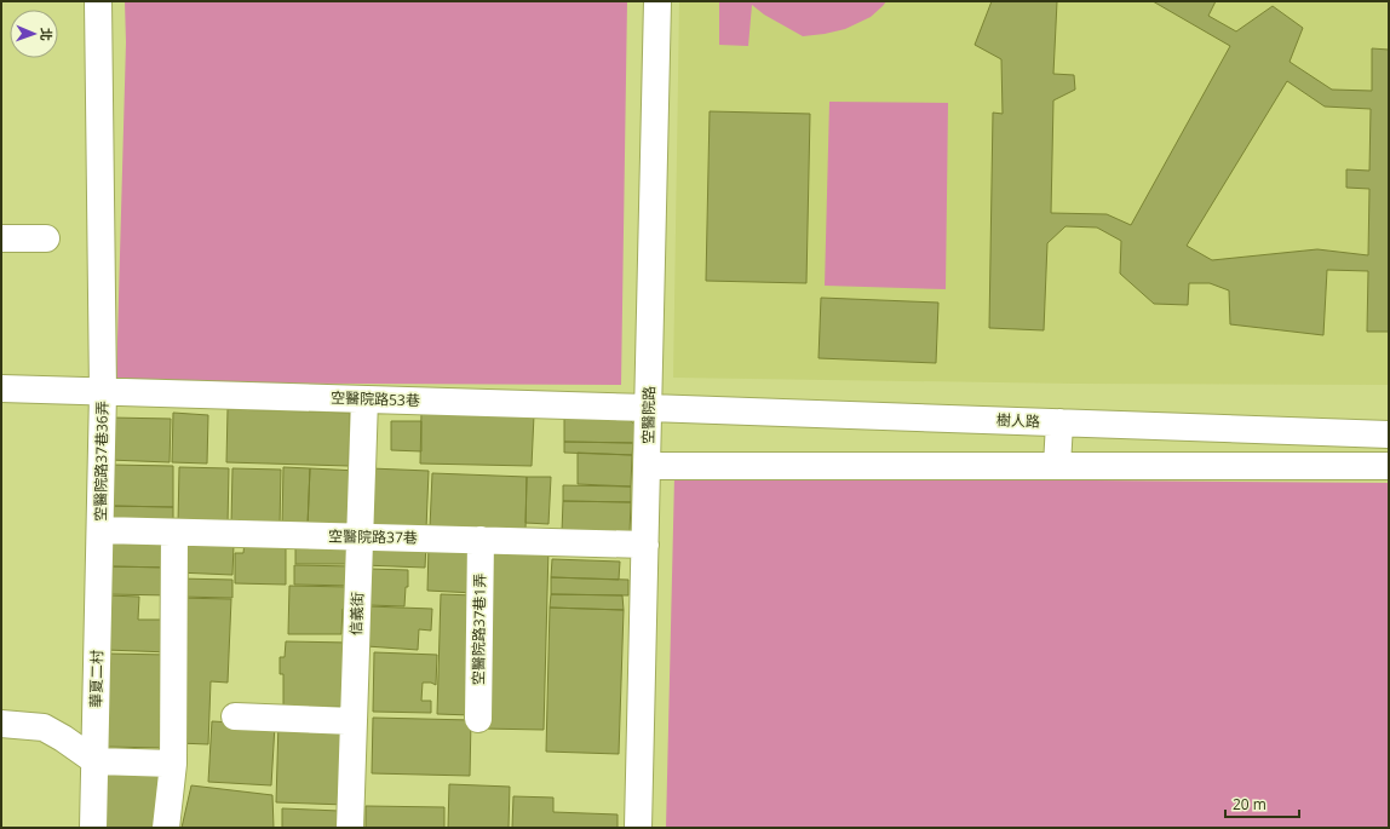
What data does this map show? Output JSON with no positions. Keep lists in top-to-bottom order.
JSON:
{
  "streets": {
    "street": [
      "空醫院路53巷",
      "空醫院路",
      "樹人路",
      "空醫院路37巷36弄",
      "空醫院路37巷",
      "信義街",
      "空醫院路37巷1弄",
      "華夏二村"
    ]
  },
  "crossings": [
    ["空醫院路53巷", "空醫院路"],
    ["空醫院路53巷", "樹人路"],
    ["空醫院路53巷", "空醫院路37巷36弄"],
    ["空醫院路53巷", "信義街"],
    ["空醫院路", "樹人路"],
    ["空醫院路", "空醫院路37巷"],
    ["空醫院路37巷36弄", "空醫院路37巷"],
    ["空醫院路37巷36弄", "華夏二村"],
    ["空醫院路37巷", "信義街"],
    ["空醫院路37巷", "空醫院路37巷1弄"],
    ["空醫院路37巷", "華夏二村"]
  ],
  "scale_bar": "20 m",
  "north": "right"
}
